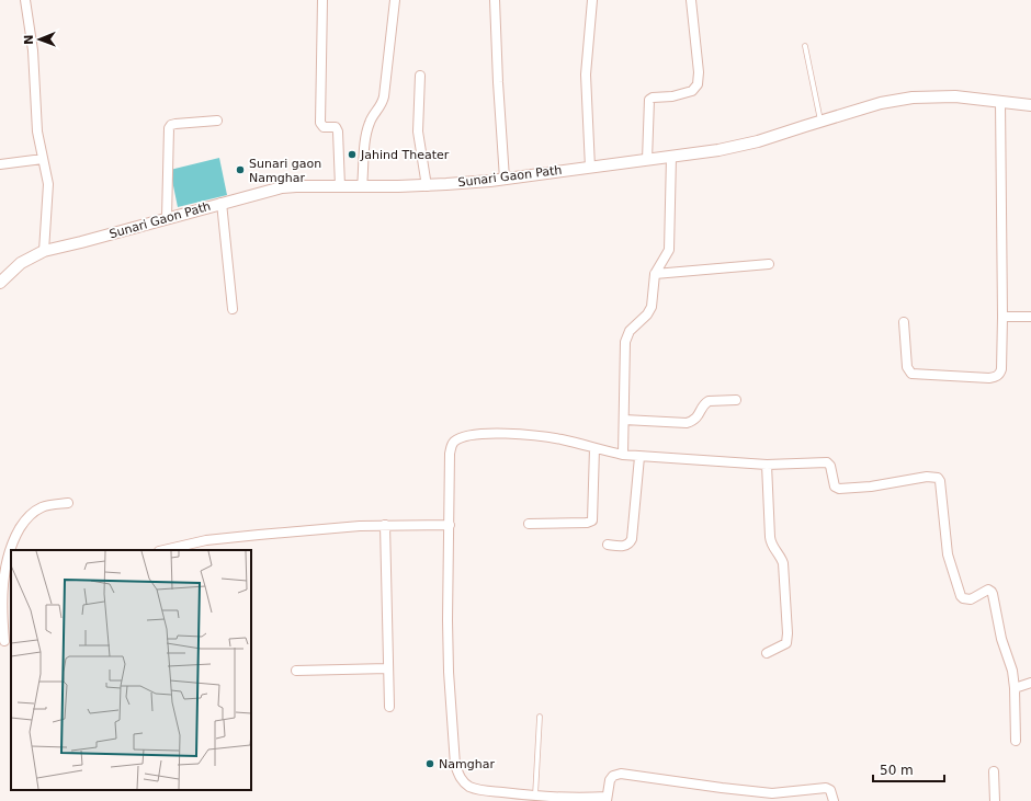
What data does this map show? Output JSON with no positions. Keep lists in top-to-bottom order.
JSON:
{
  "streets": {
    "street": ["Sunari Gaon Path"]
  },
  "places": ["Jahind Theater", "Sunari gaon Namghar", "Namghar"],
  "scale_bar": "50 m",
  "north": "left"
}
